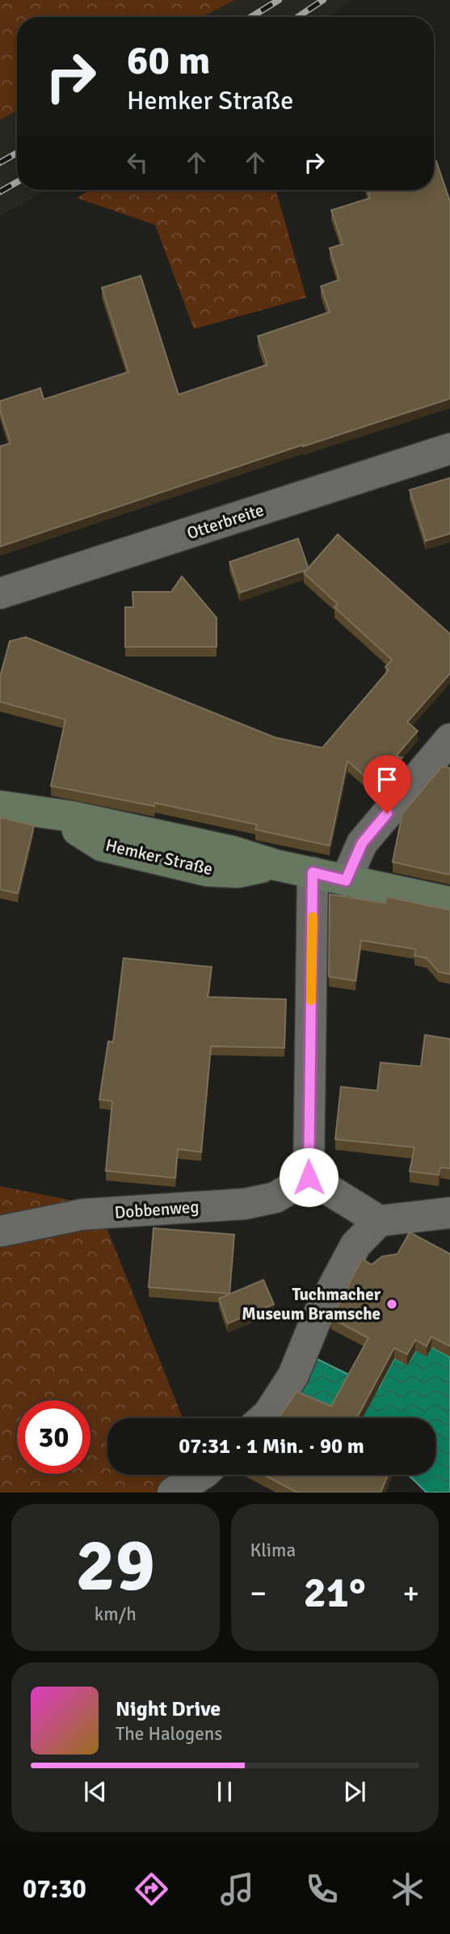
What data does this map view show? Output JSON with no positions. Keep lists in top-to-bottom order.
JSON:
{
  "streets": {
    "main road": ["Hemker Straße"],
    "street": ["Otterbreite", "Dobbenweg"]
  },
  "places": ["Tuchmacher Museum Bramsche"],
  "page": {
    "turn": ["60 m", "Hemker Straße"],
    "limit": "30",
    "trip": "07:31 · 1 Min. · 90 m",
    "tile": [
      ["29", "km/h"],
      "Klima"
    ],
    "heat": ["−", "21°", "+"],
    "song": ["Night Drive", "The Halogens"],
    "tabs": "07:30"
  }
}
